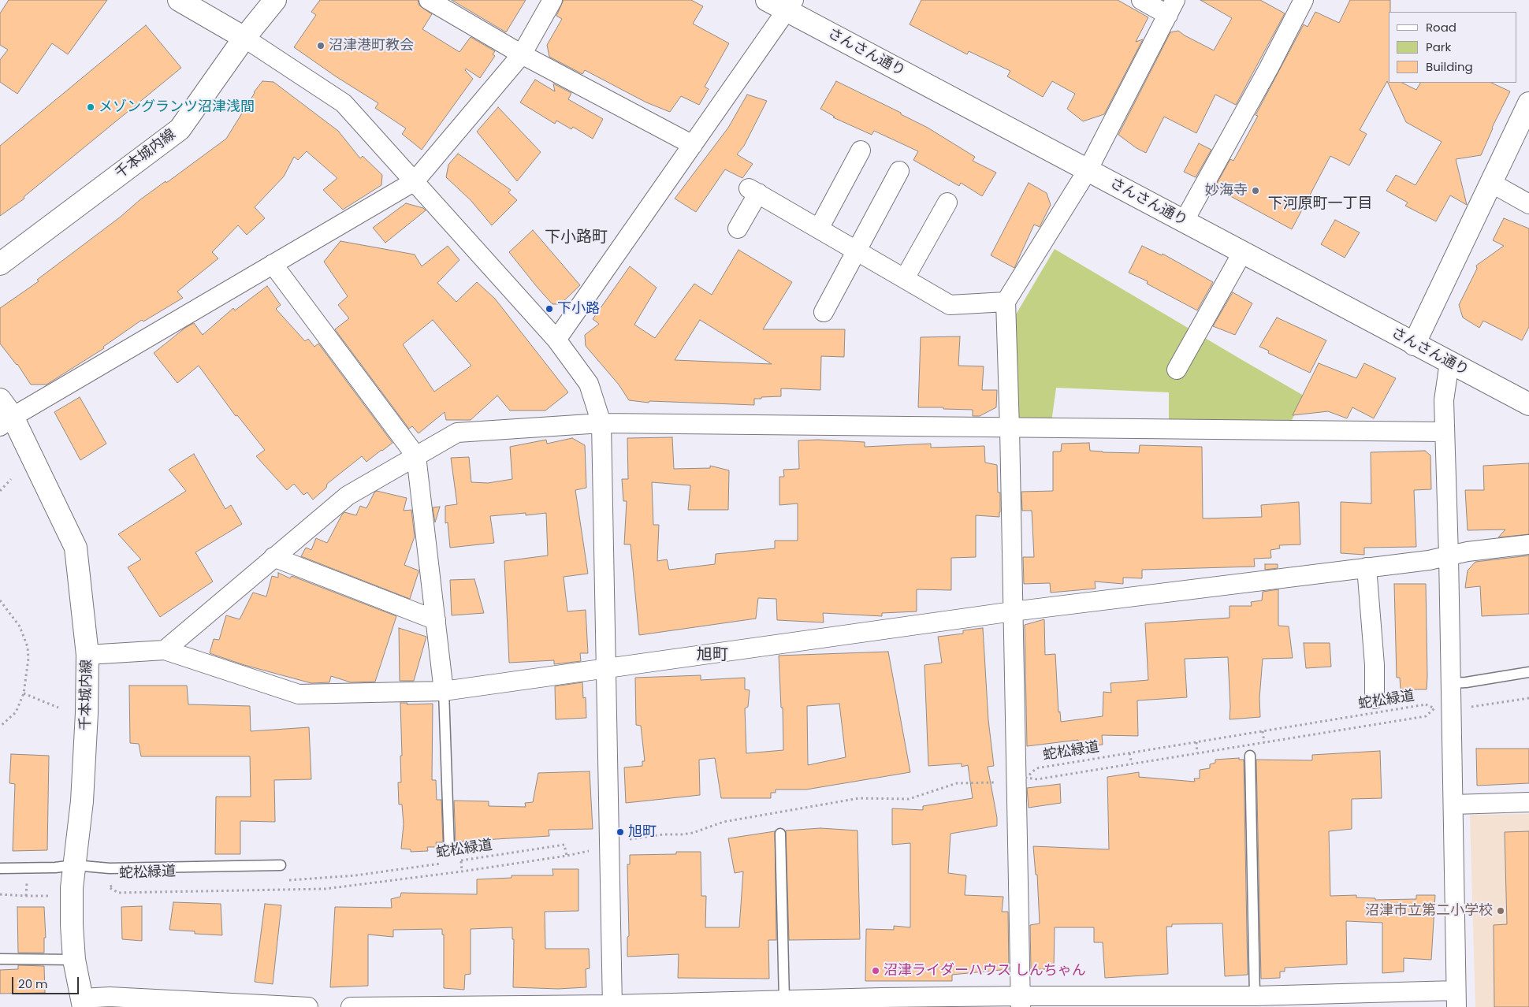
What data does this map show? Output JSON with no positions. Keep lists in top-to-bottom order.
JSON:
{
  "streets": {
    "main road": ["さんさん通り", "千本城内線"],
    "path": ["蛇松緑道"]
  },
  "districts": ["下河原町一丁目", "下小路町", "旭町"],
  "places": [
    "沼津港町教会",
    "メゾングランツ沼津浅間",
    "妙海寺",
    "下小路",
    "旭町",
    "沼津市立第二小学校",
    "沼津ライダーハウス しんちゃん"
  ],
  "legend": ["Road", "Park", "Building"],
  "scale_bar": "20 m"
}
